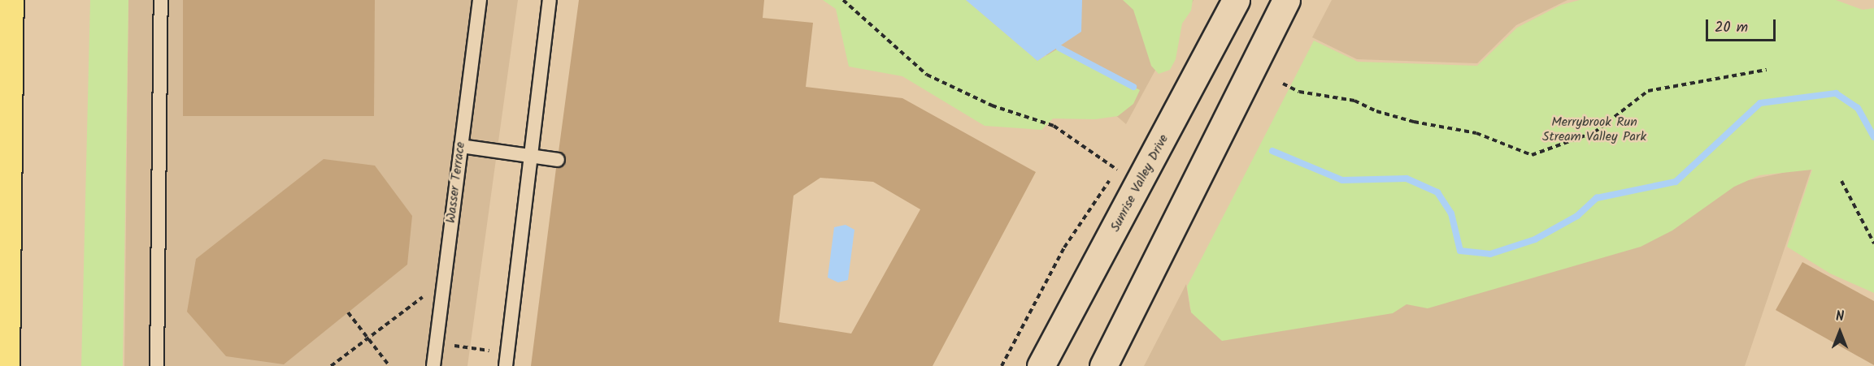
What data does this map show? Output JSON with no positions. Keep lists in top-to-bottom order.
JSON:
{
  "streets": {
    "main road": ["Sunrise Valley Drive"],
    "lane": ["Wasser Terrace"]
  },
  "parks": ["Merrybrook Run Stream Valley Park"],
  "scale_bar": "20 m",
  "north": "top"
}
